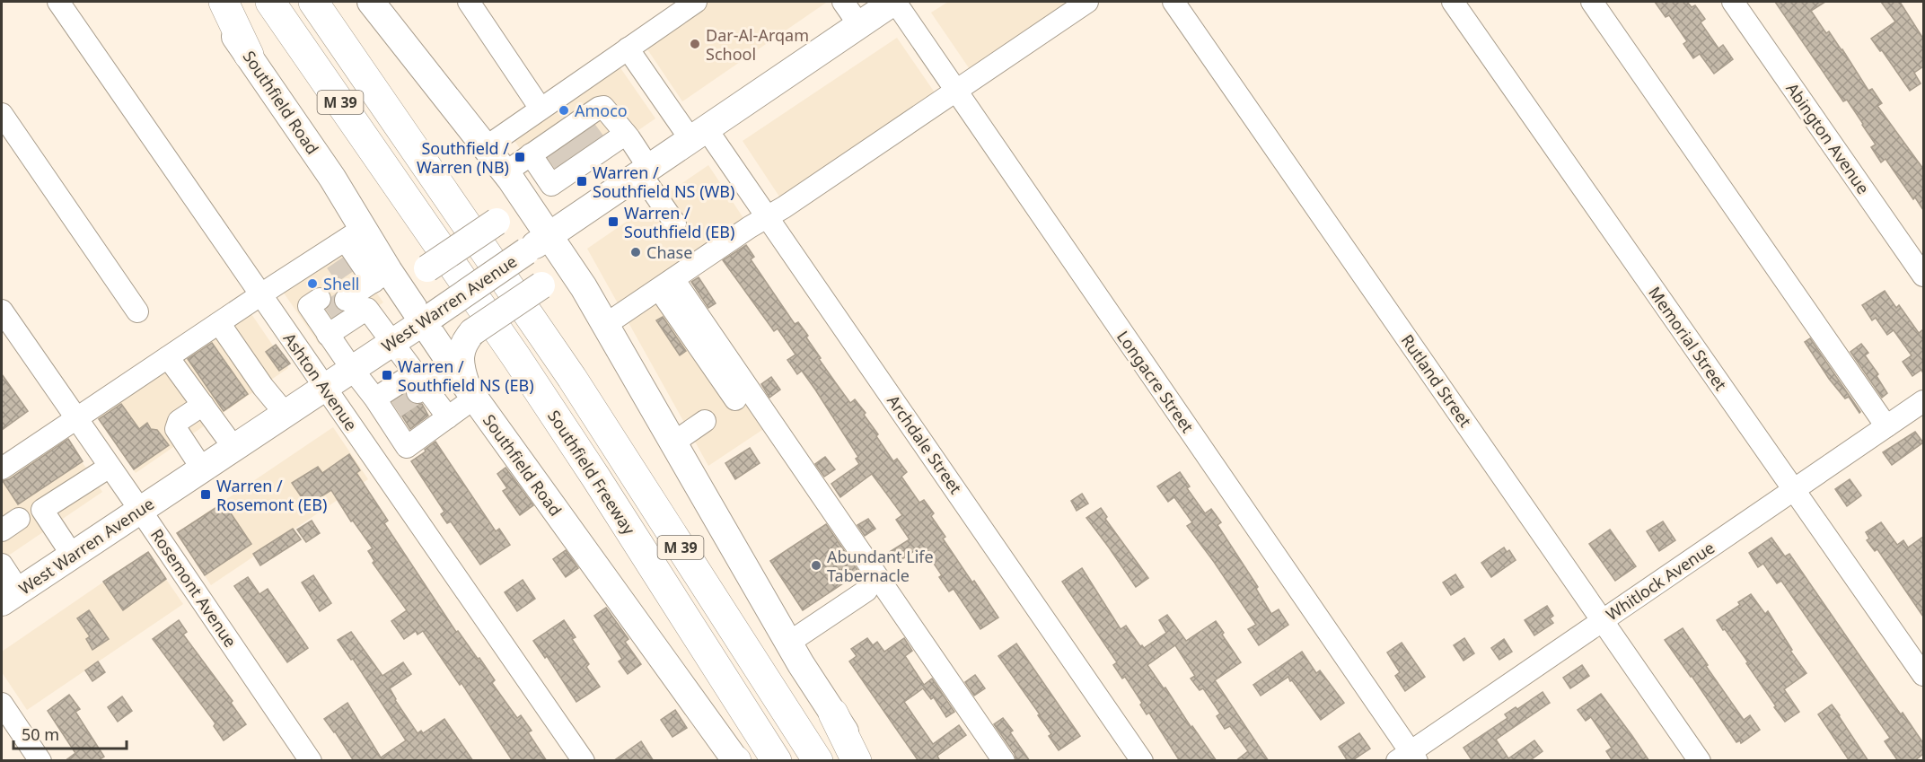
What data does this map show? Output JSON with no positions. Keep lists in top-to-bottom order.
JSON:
{
  "streets": {
    "highway": ["M 39", "Southfield Freeway"],
    "main road": ["Southfield Road", "West Warren Avenue"],
    "street": [
      "Abington Avenue",
      "Memorial Street",
      "Rutland Street",
      "Ashton Avenue",
      "Longacre Street",
      "Archdale Street",
      "Whitlock Avenue",
      "Rosemont Avenue"
    ]
  },
  "crossings": [
    ["Southfield Road", "West Warren Avenue"],
    ["West Warren Avenue", "Ashton Avenue"],
    ["West Warren Avenue", "Longacre Street"],
    ["West Warren Avenue", "Archdale Street"],
    ["West Warren Avenue", "Rosemont Avenue"],
    ["Memorial Street", "Whitlock Avenue"],
    ["Rutland Street", "Whitlock Avenue"],
    ["Longacre Street", "Whitlock Avenue"]
  ],
  "places": {
    "other": [
      "Dar-Al-Arqam School",
      "Amoco",
      "Chase",
      "Shell",
      "Abundant Life Tabernacle"
    ],
    "transit": [
      "Southfield / Warren (NB)",
      "Warren / Southfield NS (WB)",
      "Warren / Southfield (EB)",
      "Warren / Southfield NS (EB)",
      "Warren / Rosemont (EB)"
    ]
  },
  "scale_bar": "50 m"
}
